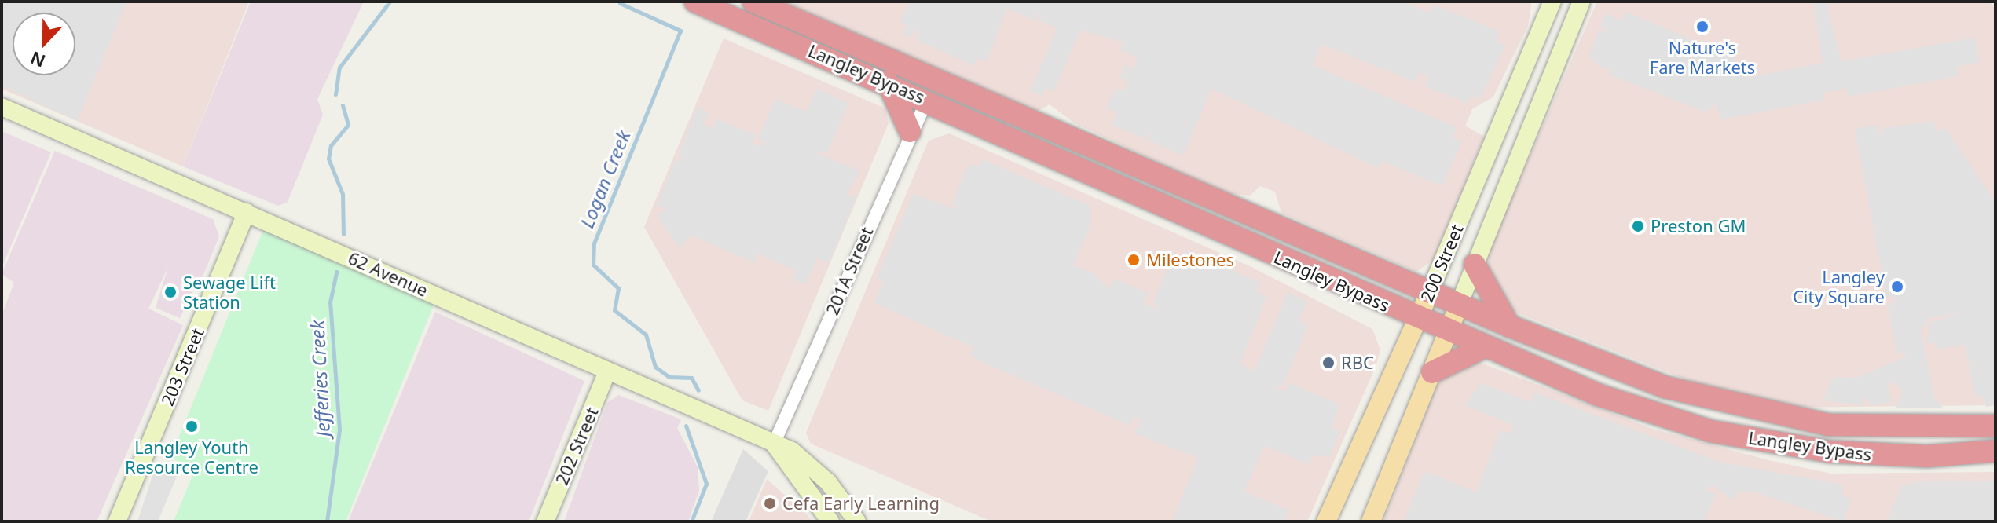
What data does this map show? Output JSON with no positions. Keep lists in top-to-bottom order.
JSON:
{
  "streets": {
    "highway": ["Langley Bypass"],
    "main road": ["200 Street"],
    "street": [
      "201A Street",
      "62 Avenue",
      "203 Street",
      "202 Street"
    ]
  },
  "crossings": [
    ["Langley Bypass", "200 Street"],
    ["Langley Bypass", "201A Street"],
    ["201A Street", "62 Avenue"],
    ["62 Avenue", "203 Street"],
    ["62 Avenue", "202 Street"]
  ],
  "water": ["Logan Creek", "Jefferies Creek"],
  "places": [
    "Nature's Fare Markets",
    "Preston GM",
    "Milestones",
    "Langley City Square",
    "Sewage Lift Station",
    "RBC",
    "Langley Youth Resource Centre",
    "Cefa Early Learning"
  ],
  "north": "bottom"
}
